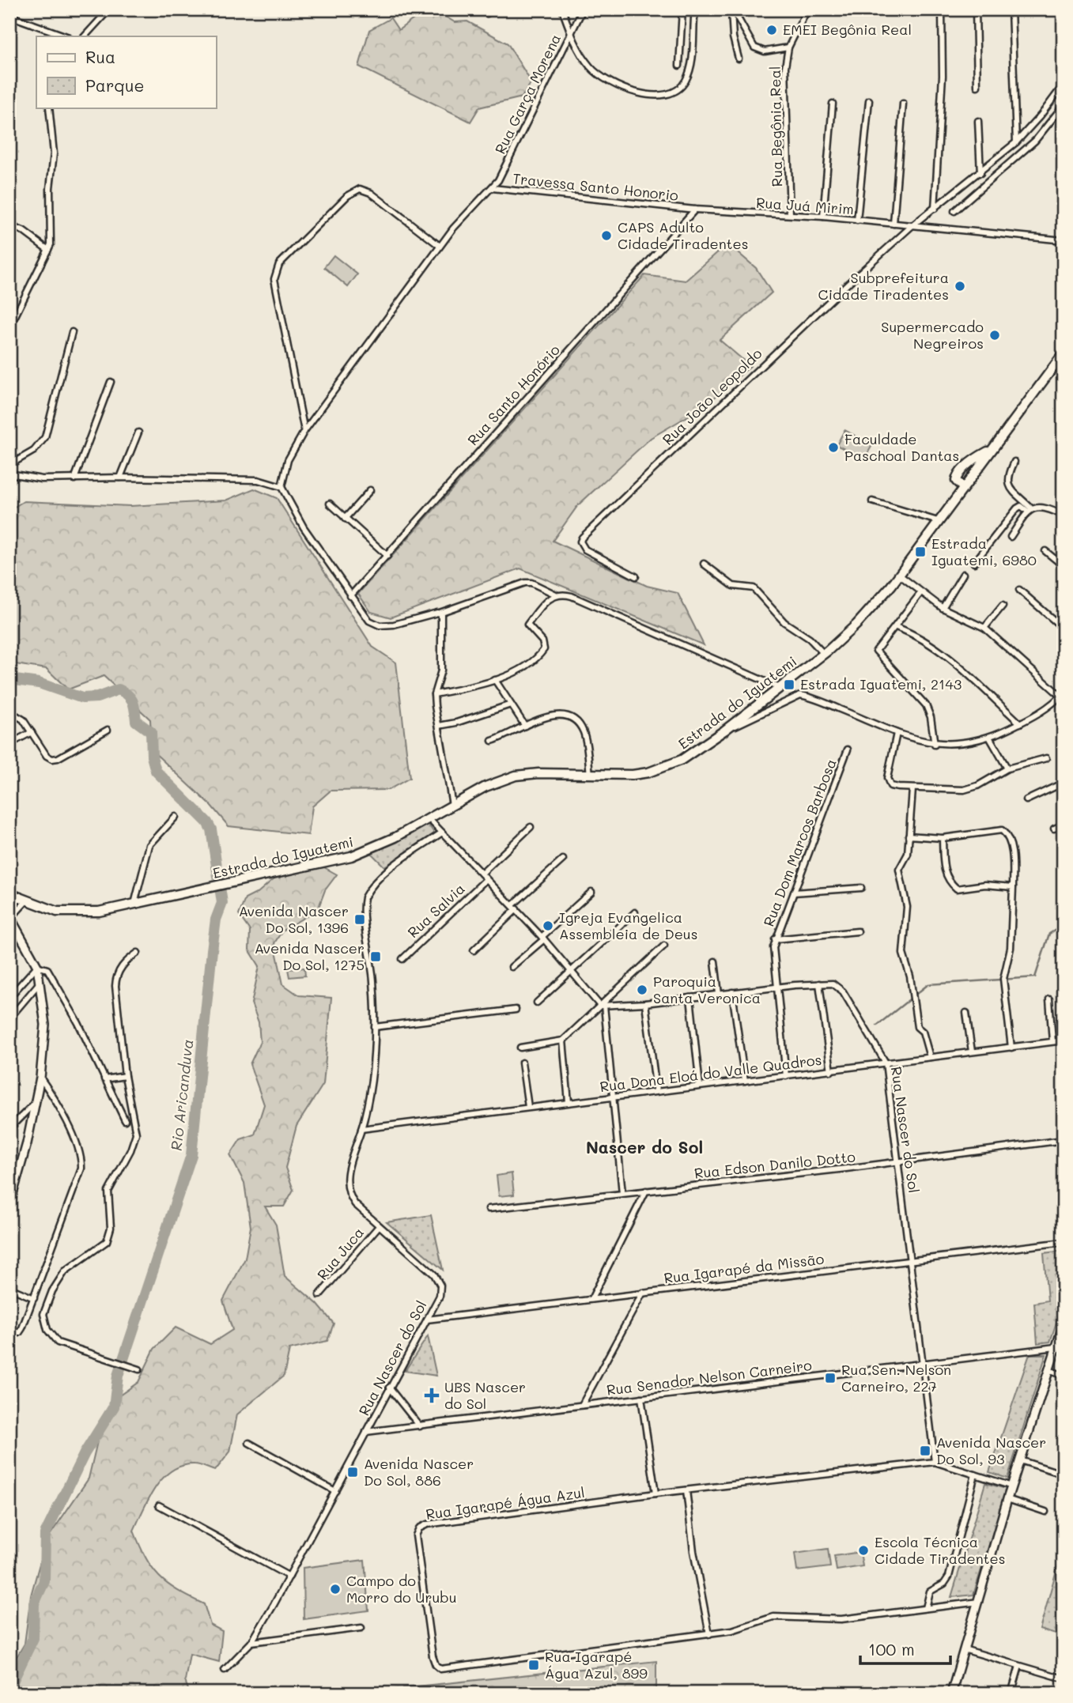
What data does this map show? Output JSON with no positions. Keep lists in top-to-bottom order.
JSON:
{
  "streets": {
    "main road": ["Estrada do Iguatemi"],
    "street": [
      "Rua Garça Morena",
      "Rua Begônia Real",
      "Travessa Santo Honorio",
      "Rua Juá Mirim",
      "Rua Santo Honório",
      "Rua João Leopoldo",
      "Rua Dom Marcos Barbosa",
      "Rua Salvia",
      "Rua Dona Eloá do Valle Quadros",
      "Rua Nascer do Sol",
      "Rua Edson Danilo Dotto",
      "Rua Juca",
      "Rua Igarapé da Missão",
      "Rua Senador Nelson Carneiro",
      "Rua Igarapé Água Azul"
    ]
  },
  "crossings": [
    ["Rua Garça Morena", "Travessa Santo Honorio"],
    ["Rua Begônia Real", "Rua Juá Mirim"],
    ["Travessa Santo Honorio", "Rua Juá Mirim"],
    ["Travessa Santo Honorio", "Rua Santo Honório"],
    ["Rua Juá Mirim", "Rua Santo Honório"],
    ["Rua Juá Mirim", "Rua João Leopoldo"],
    ["Rua Dom Marcos Barbosa", "Rua Dona Eloá do Valle Quadros"],
    ["Rua Dom Marcos Barbosa", "Rua Nascer do Sol"],
    ["Rua Dona Eloá do Valle Quadros", "Rua Nascer do Sol"],
    ["Rua Nascer do Sol", "Rua Edson Danilo Dotto"],
    ["Rua Nascer do Sol", "Rua Juca"],
    ["Rua Nascer do Sol", "Rua Igarapé da Missão"],
    ["Rua Nascer do Sol", "Rua Senador Nelson Carneiro"],
    ["Rua Nascer do Sol", "Rua Igarapé Água Azul"]
  ],
  "districts": ["Nascer do Sol"],
  "water": ["Rio Aricanduva"],
  "places": {
    "other": [
      "EMEI Begônia Real",
      "CAPS Adulto Cidade Tiradentes",
      "Subprefeitura Cidade Tiradentes",
      "Supermercado Negreiros",
      "Faculdade Paschoal Dantas",
      "Igreja Evangelica Assembleia de Deus",
      "Paroquia Santa Veronica",
      "Escola Técnica Cidade Tiradentes",
      "Campo do Morro do Urubu"
    ],
    "transit": [
      "Estrada Iguatemi, 6980",
      "Estrada Iguatemi, 2143",
      "Avenida Nascer Do Sol, 1396",
      "Avenida Nascer Do Sol, 1275",
      "Rua Sen. Nelson Carneiro, 227",
      "Avenida Nascer Do Sol, 93",
      "Avenida Nascer Do Sol, 886",
      "Rua Igarapé Água Azul, 899"
    ],
    "health": ["UBS Nascer do Sol"]
  },
  "legend": ["Rua", "Parque"],
  "scale_bar": "100 m"
}
